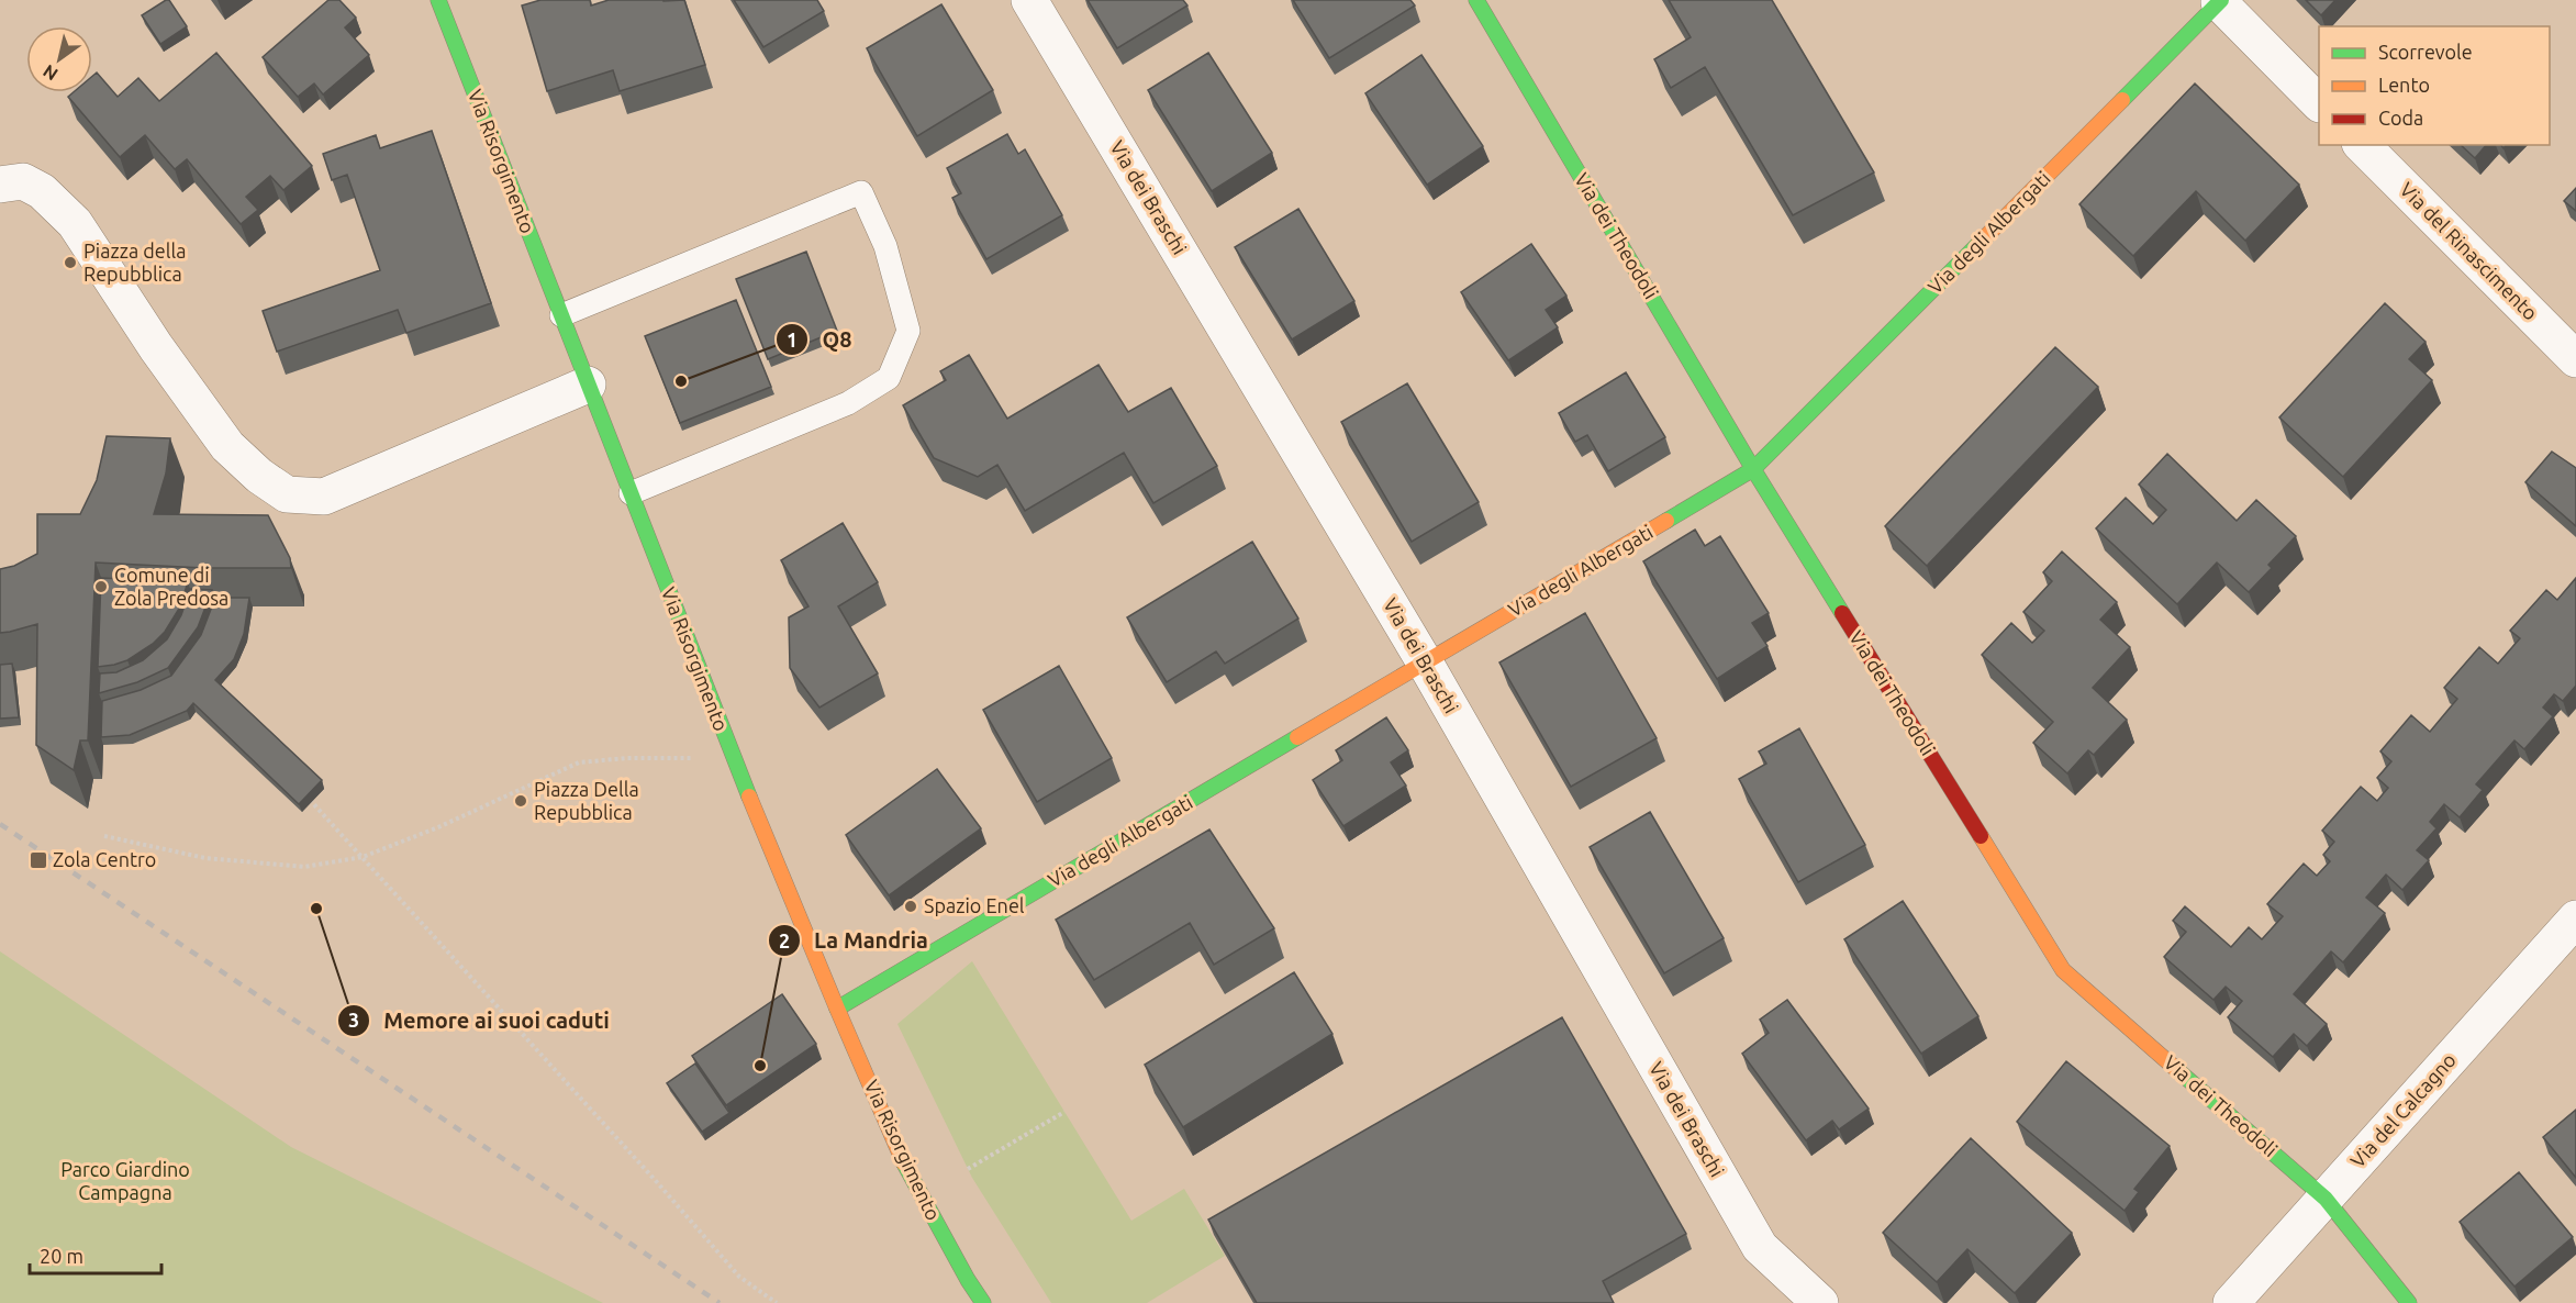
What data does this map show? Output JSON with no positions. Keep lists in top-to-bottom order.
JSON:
{
  "streets": {
    "street": [
      "Via Risorgimento",
      "Via dei Braschi",
      "Via degli Albergati",
      "Via dei Theodoli",
      "Via del Rinascimento",
      "Via del Calcagno"
    ]
  },
  "crossings": [
    ["Via Risorgimento", "Via degli Albergati"],
    ["Via dei Braschi", "Via degli Albergati"],
    ["Via degli Albergati", "Via dei Theodoli"],
    ["Via dei Theodoli", "Via del Calcagno"]
  ],
  "parks": ["Parco Giardino Campagna"],
  "places": {
    "other": [
      "Piazza della Repubblica",
      "Q8",
      "Comune di Zola Predosa",
      "Piazza Della Repubblica",
      "Spazio Enel",
      "Memore ai suoi caduti",
      "La Mandria"
    ],
    "transit": ["Zola Centro"]
  },
  "legend": ["Scorrevole", "Lento", "Coda"],
  "scale_bar": "20 m",
  "north": "bottom left"
}
